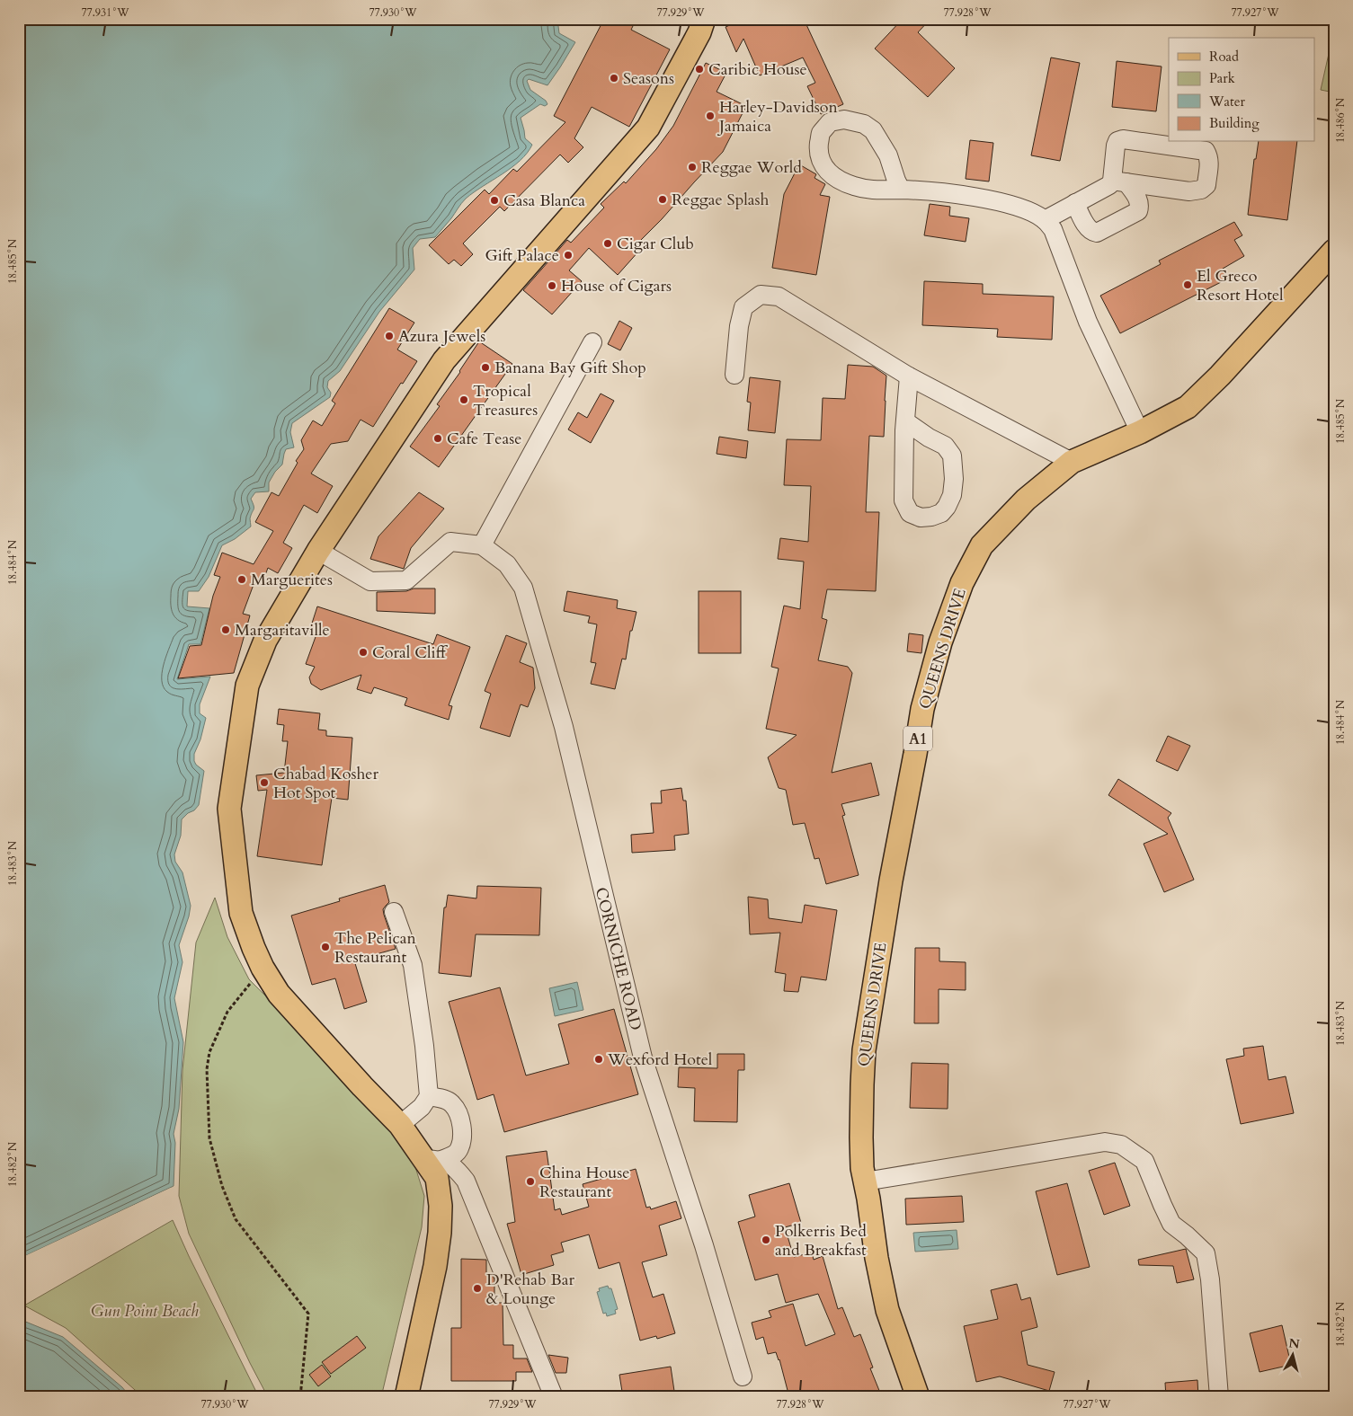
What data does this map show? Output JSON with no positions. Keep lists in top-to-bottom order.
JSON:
{
  "streets": {
    "main road": ["QUEENS DRIVE", "A1"],
    "street": ["CORNICHE ROAD"]
  },
  "parks": ["Gun Point Beach"],
  "places": [
    "Caribic House",
    "Seasons",
    "Harley-Davidson Jamaica",
    "Reggae World",
    "Reggae Splash",
    "Casa Blanca",
    "Cigar Club",
    "Gift Palace",
    "El Greco Resort Hotel",
    "House of Cigars",
    "Azura Jewels",
    "Banana Bay Gift Shop",
    "Tropical Treasures",
    "Cafe Tease",
    "Marguerites",
    "Margaritaville",
    "Coral Cliff",
    "Chabad Kosher Hot Spot",
    "The Pelican Restaurant",
    "Wexford Hotel",
    "China House Restaurant",
    "Polkerris Bed and Breakfast",
    "D'Rehab Bar & Lounge"
  ],
  "legend": [
    "Road",
    "Park",
    "Water",
    "Building"
  ],
  "north": "top",
  "coordinates": [
    "77.931°W",
    "77.930°W",
    "77.929°W",
    "77.928°W",
    "77.927°W",
    "18.486°N",
    "18.485°N",
    "18.484°N",
    "18.483°N",
    "18.482°N"
  ]
}
